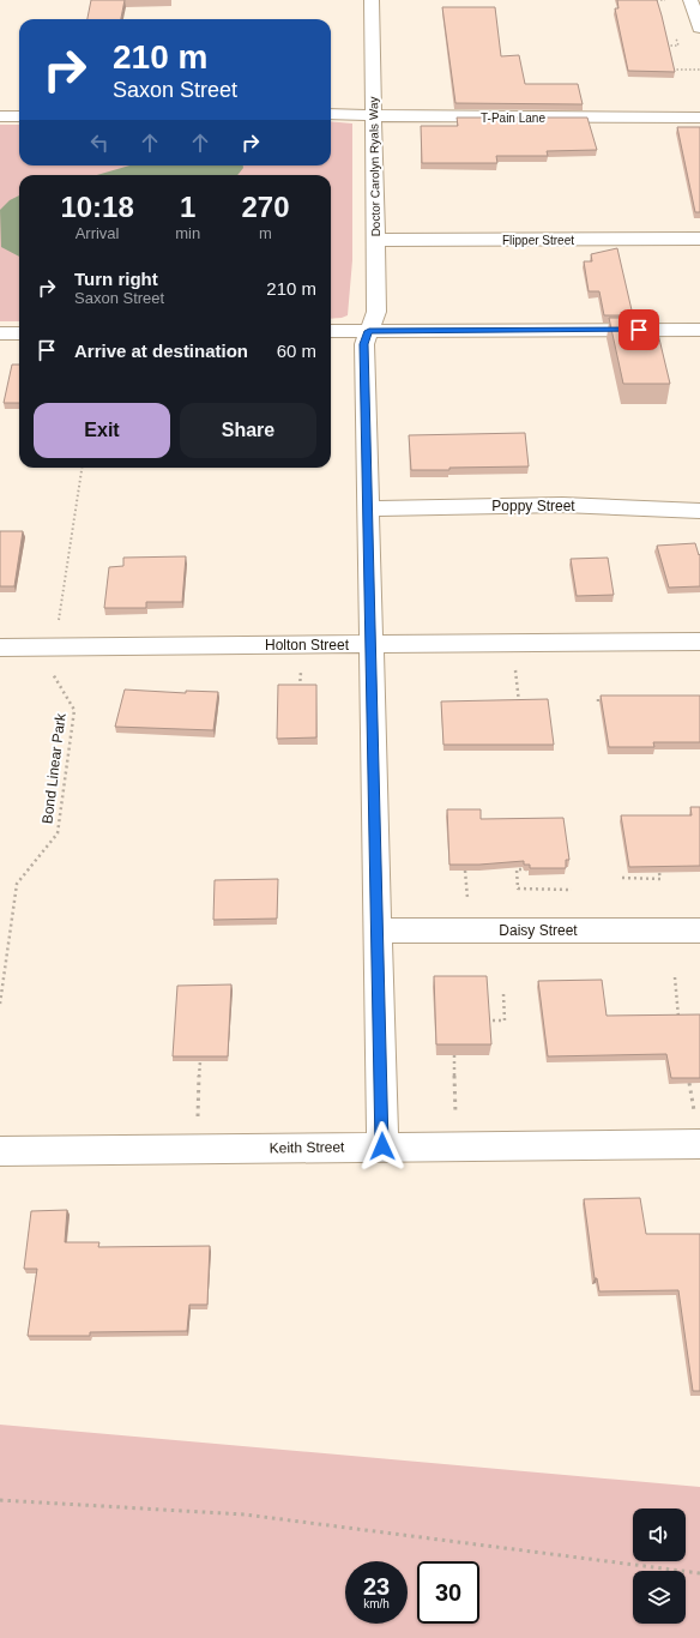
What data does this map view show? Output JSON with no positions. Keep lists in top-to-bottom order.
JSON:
{
  "streets": {
    "street": [
      "T-Pain Lane",
      "Doctor Carolyn Ryals Way",
      "Flipper Street",
      "Poppy Street",
      "Holton Street",
      "Daisy Street",
      "Keith Street"
    ],
    "path": ["Bond Linear Park"]
  },
  "crossings": [
    ["T-Pain Lane", "Doctor Carolyn Ryals Way"],
    ["Doctor Carolyn Ryals Way", "Flipper Street"],
    ["Doctor Carolyn Ryals Way", "Poppy Street"],
    ["Doctor Carolyn Ryals Way", "Holton Street"],
    ["Doctor Carolyn Ryals Way", "Daisy Street"],
    ["Doctor Carolyn Ryals Way", "Keith Street"]
  ],
  "page": {
    "turn": ["210 m", "Saxon Street"],
    "eta": [
      "10:18",
      "Arrival",
      "1",
      "min",
      "270",
      "m"
    ],
    "list": [
      {
        "name": "Turn right",
        "note": "Saxon Street",
        "value": "210 m"
      },
      {
        "name": "Arrive at destination",
        "value": "60 m"
      }
    ],
    "buttons": ["Exit", "Share"],
    "speed": "23 km/h",
    "limit": "30"
  }
}
